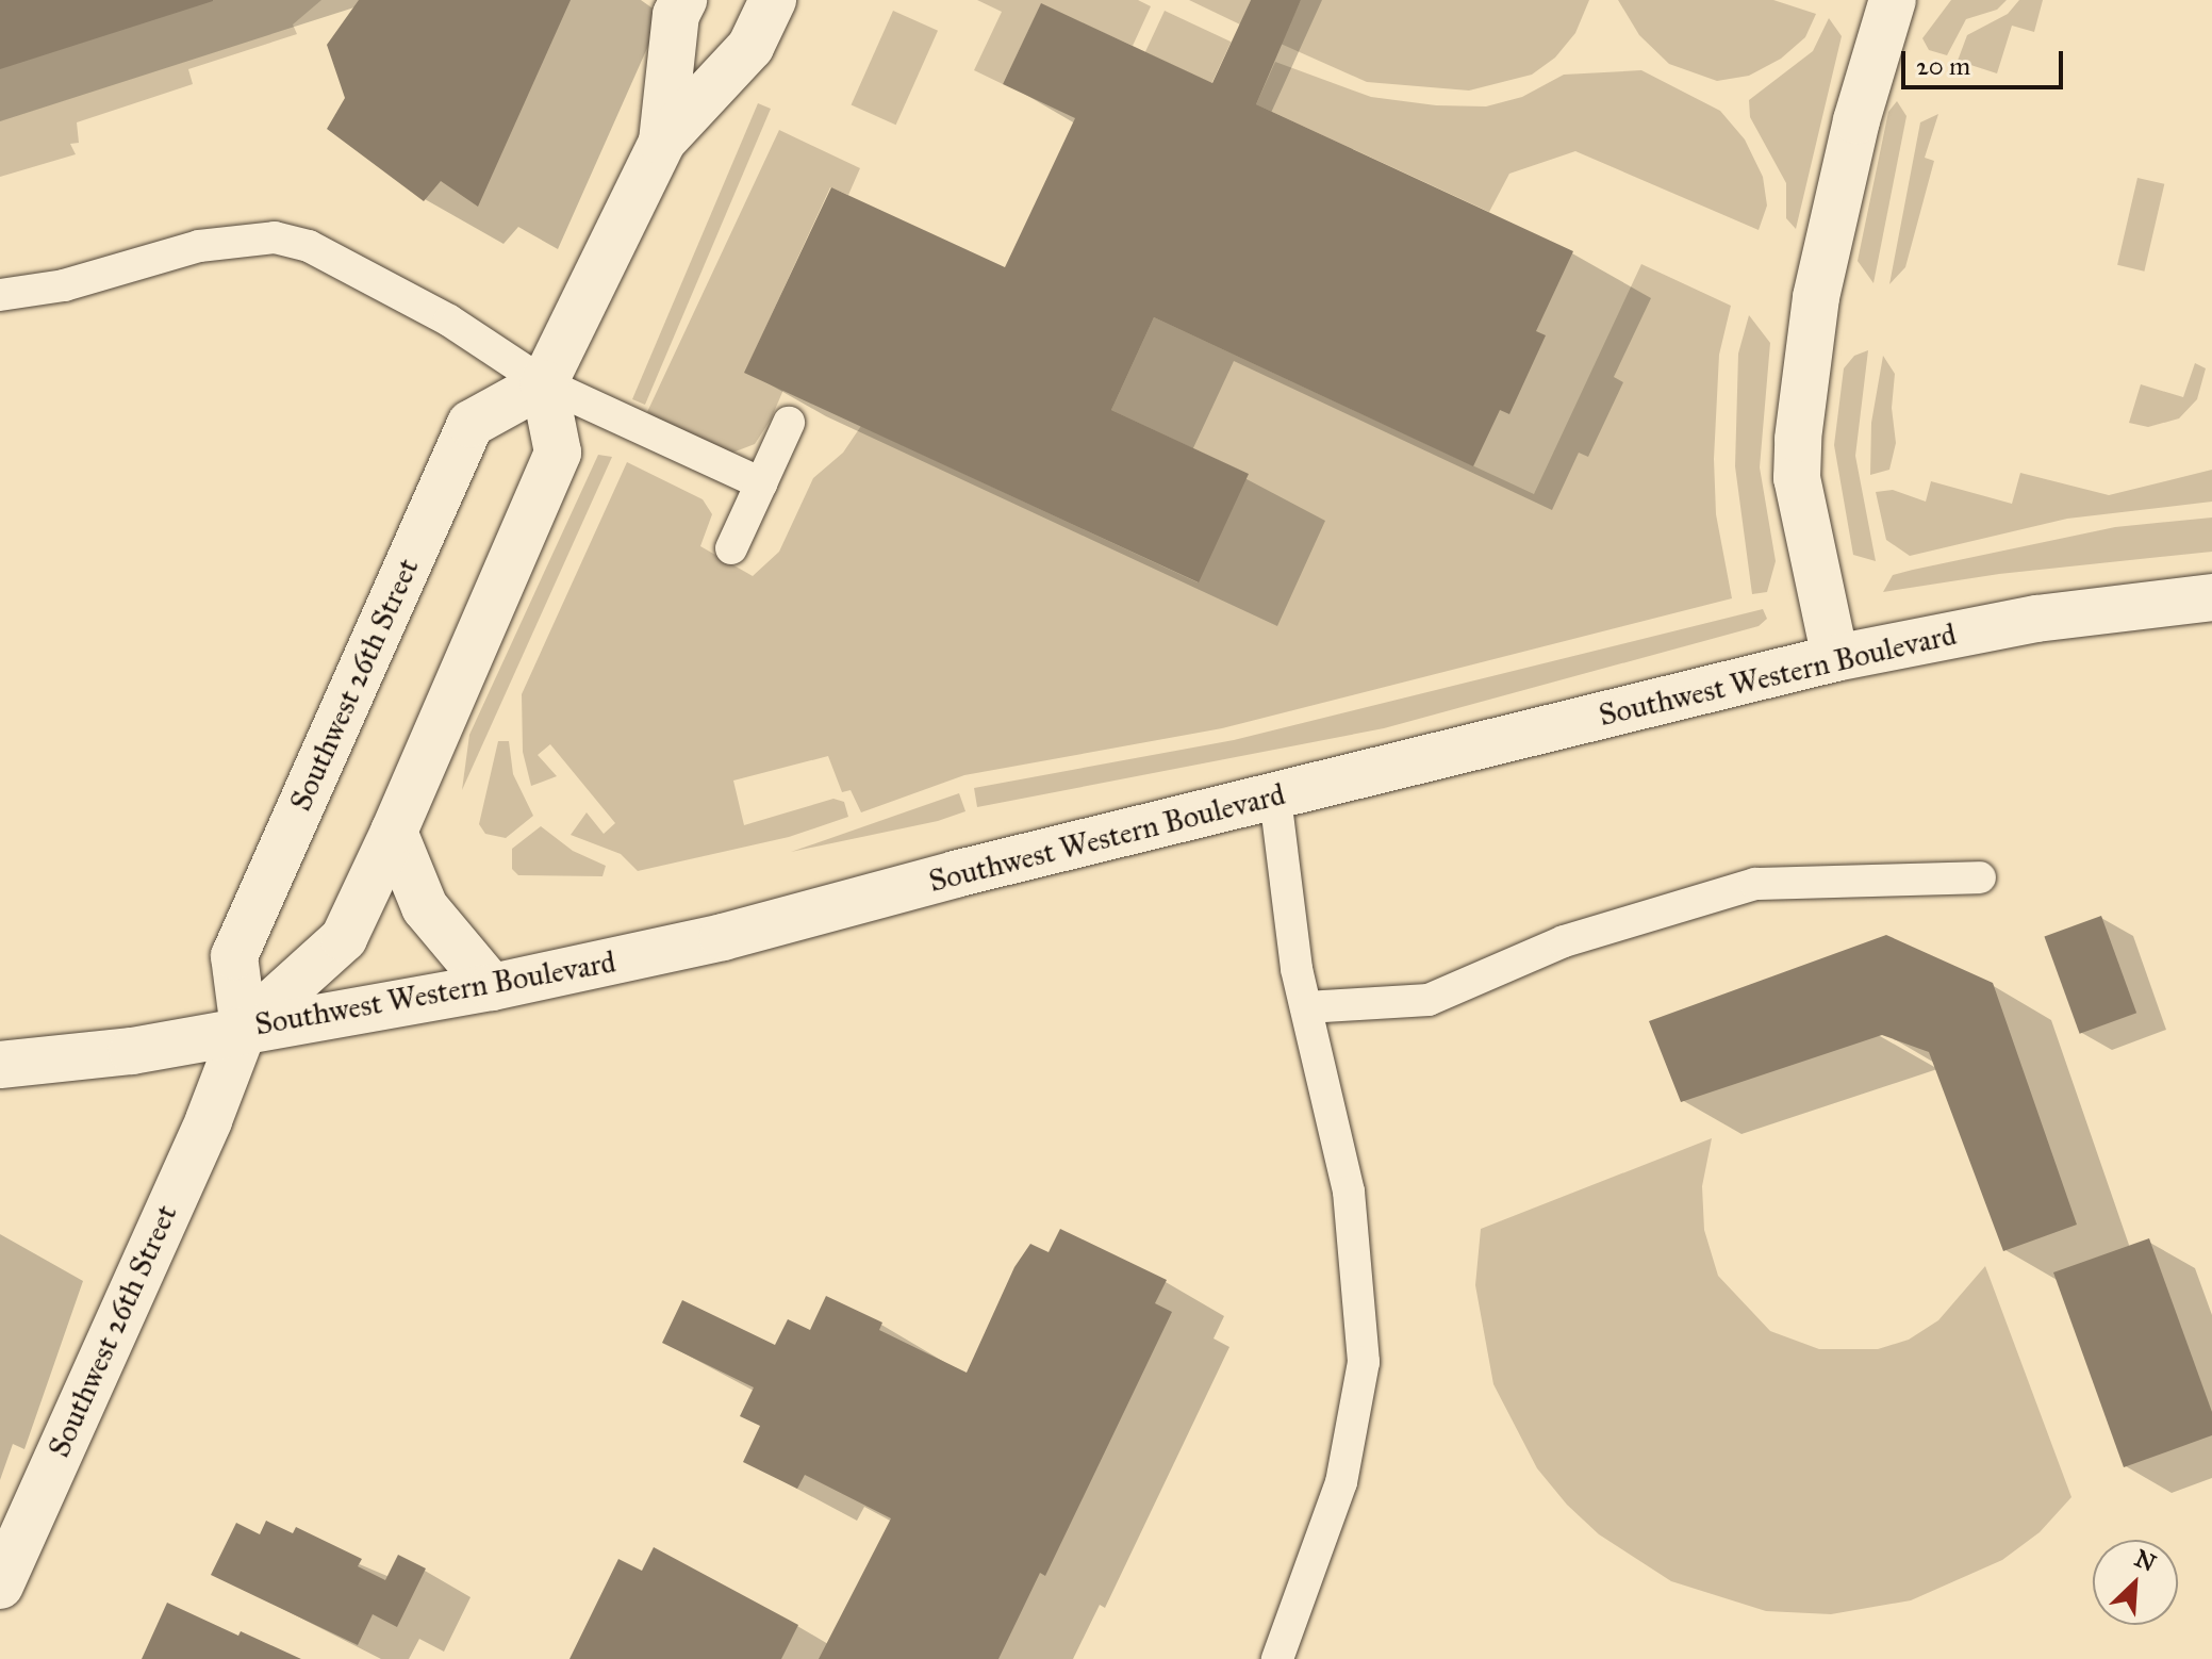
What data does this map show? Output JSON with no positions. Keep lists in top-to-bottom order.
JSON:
{
  "streets": {
    "street": ["Southwest Western Boulevard", "Southwest 26th Street"]
  },
  "crossings": [
    ["Southwest Western Boulevard", "Southwest 26th Street"]
  ],
  "scale_bar": "20 m",
  "north": "top right"
}
